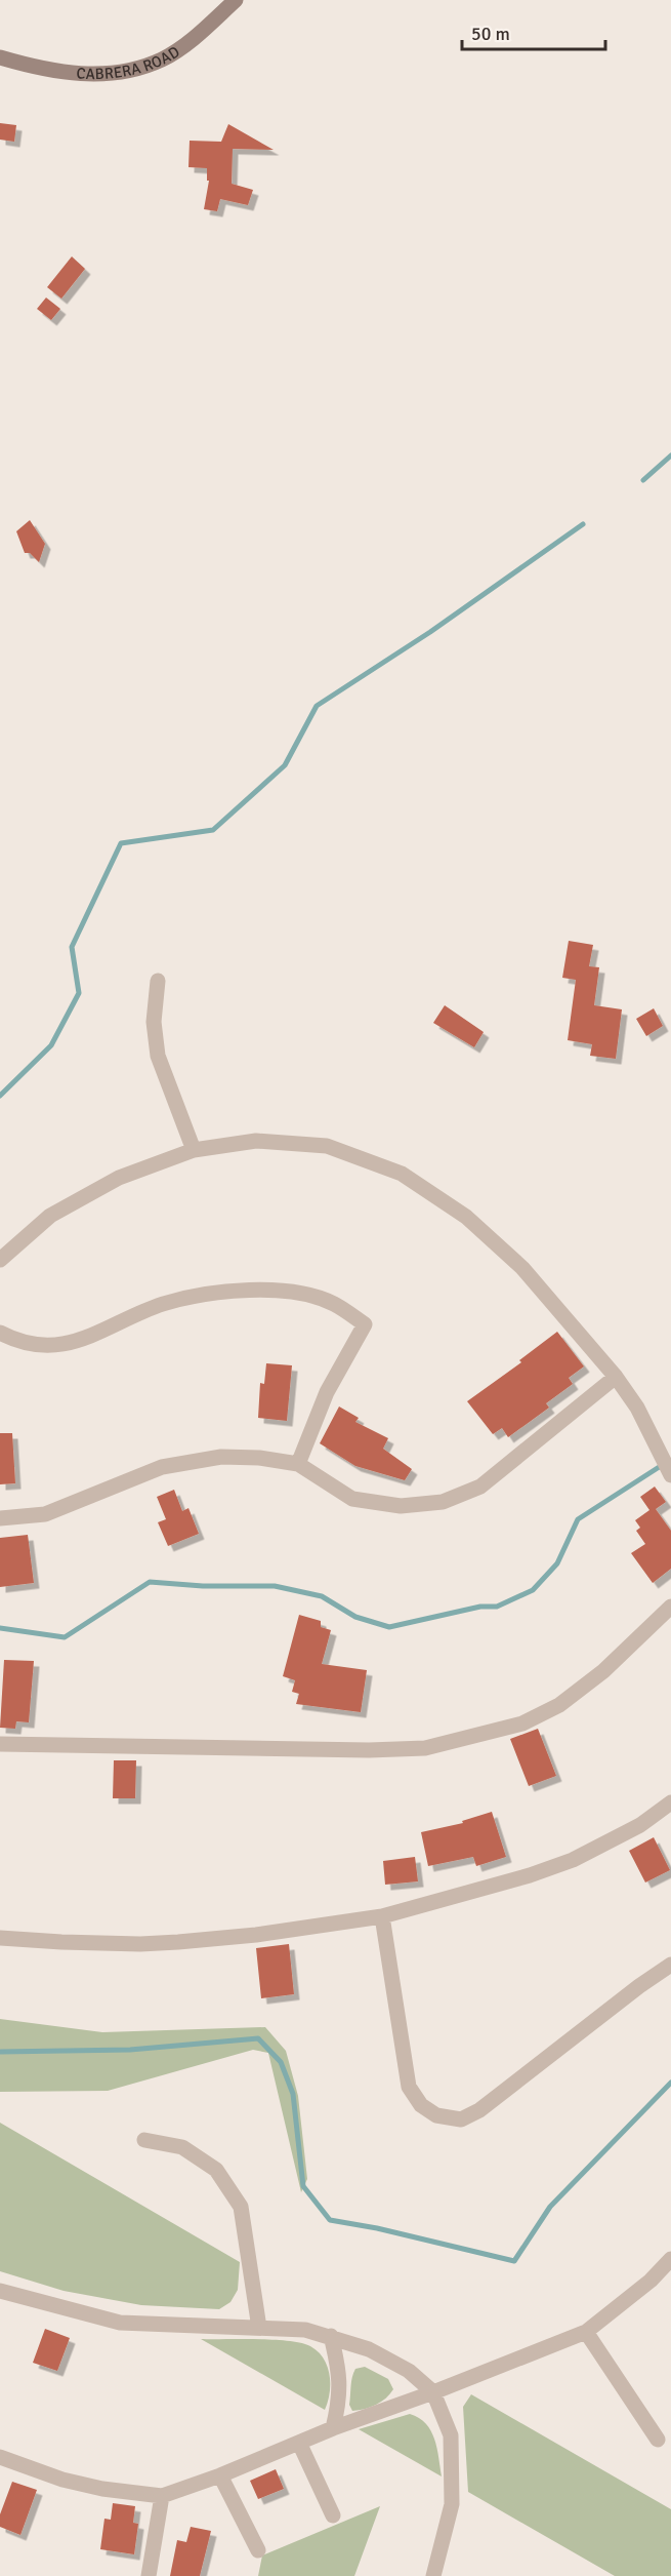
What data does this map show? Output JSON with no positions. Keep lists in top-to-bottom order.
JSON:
{
  "streets": {
    "main road": ["CABRERA ROAD"]
  },
  "scale_bar": "50 m"
}
